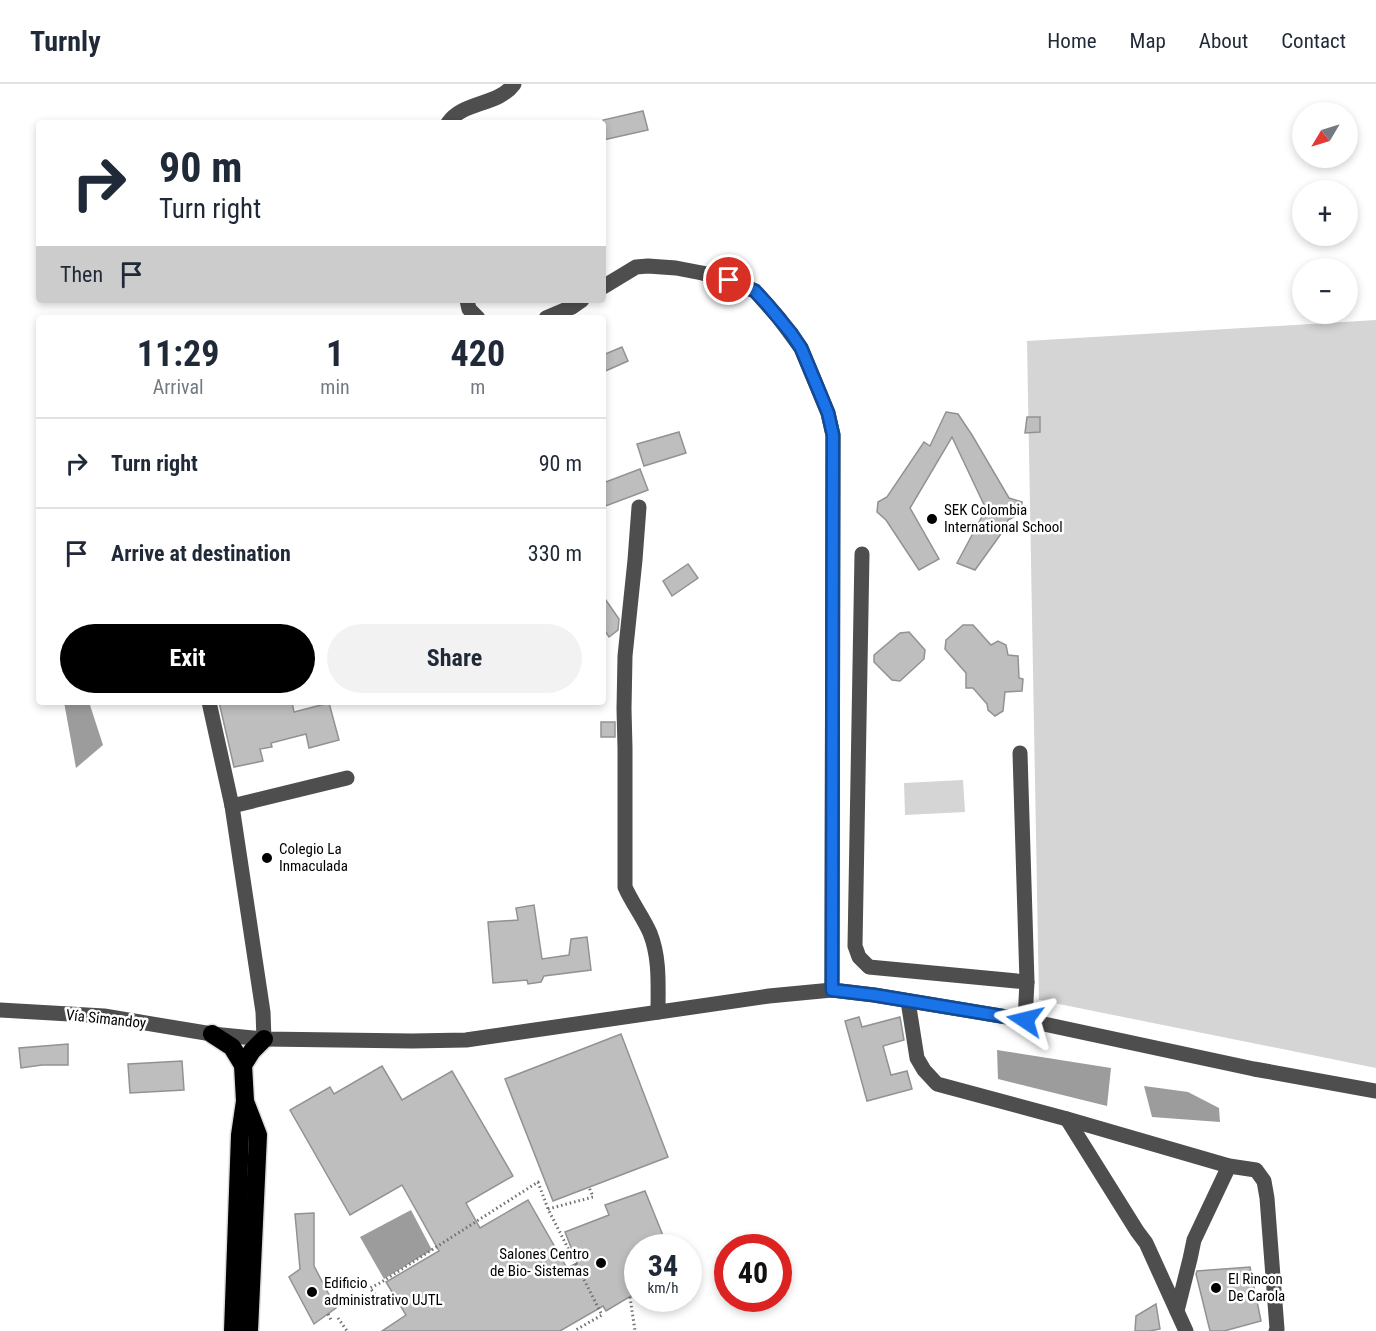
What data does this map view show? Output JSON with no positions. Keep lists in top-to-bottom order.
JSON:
{
  "streets": {
    "street": ["Vía Simandoy"]
  },
  "places": [
    "SEK Colombia International School",
    "Colegio La Inmaculada",
    "Salones Centro de Bio- Sistemas",
    "El Rincon De Carola",
    "Edificio administrativo UJTL"
  ],
  "north": "bottom left",
  "page": {
    "header": "Turnly",
    "nav": [
      "Home",
      "Map",
      "About",
      "Contact"
    ],
    "map_buttons": ["+", "−"],
    "turn": ["90 m", "Turn right"],
    "then": "Then",
    "eta": [
      "11:29",
      "Arrival",
      "1",
      "min",
      "420",
      "m"
    ],
    "list": [
      {
        "name": "Turn right",
        "value": "90 m"
      },
      {
        "name": "Arrive at destination",
        "value": "330 m"
      }
    ],
    "buttons": ["Exit", "Share"],
    "speed": "34 km/h",
    "limit": "40"
  }
}
